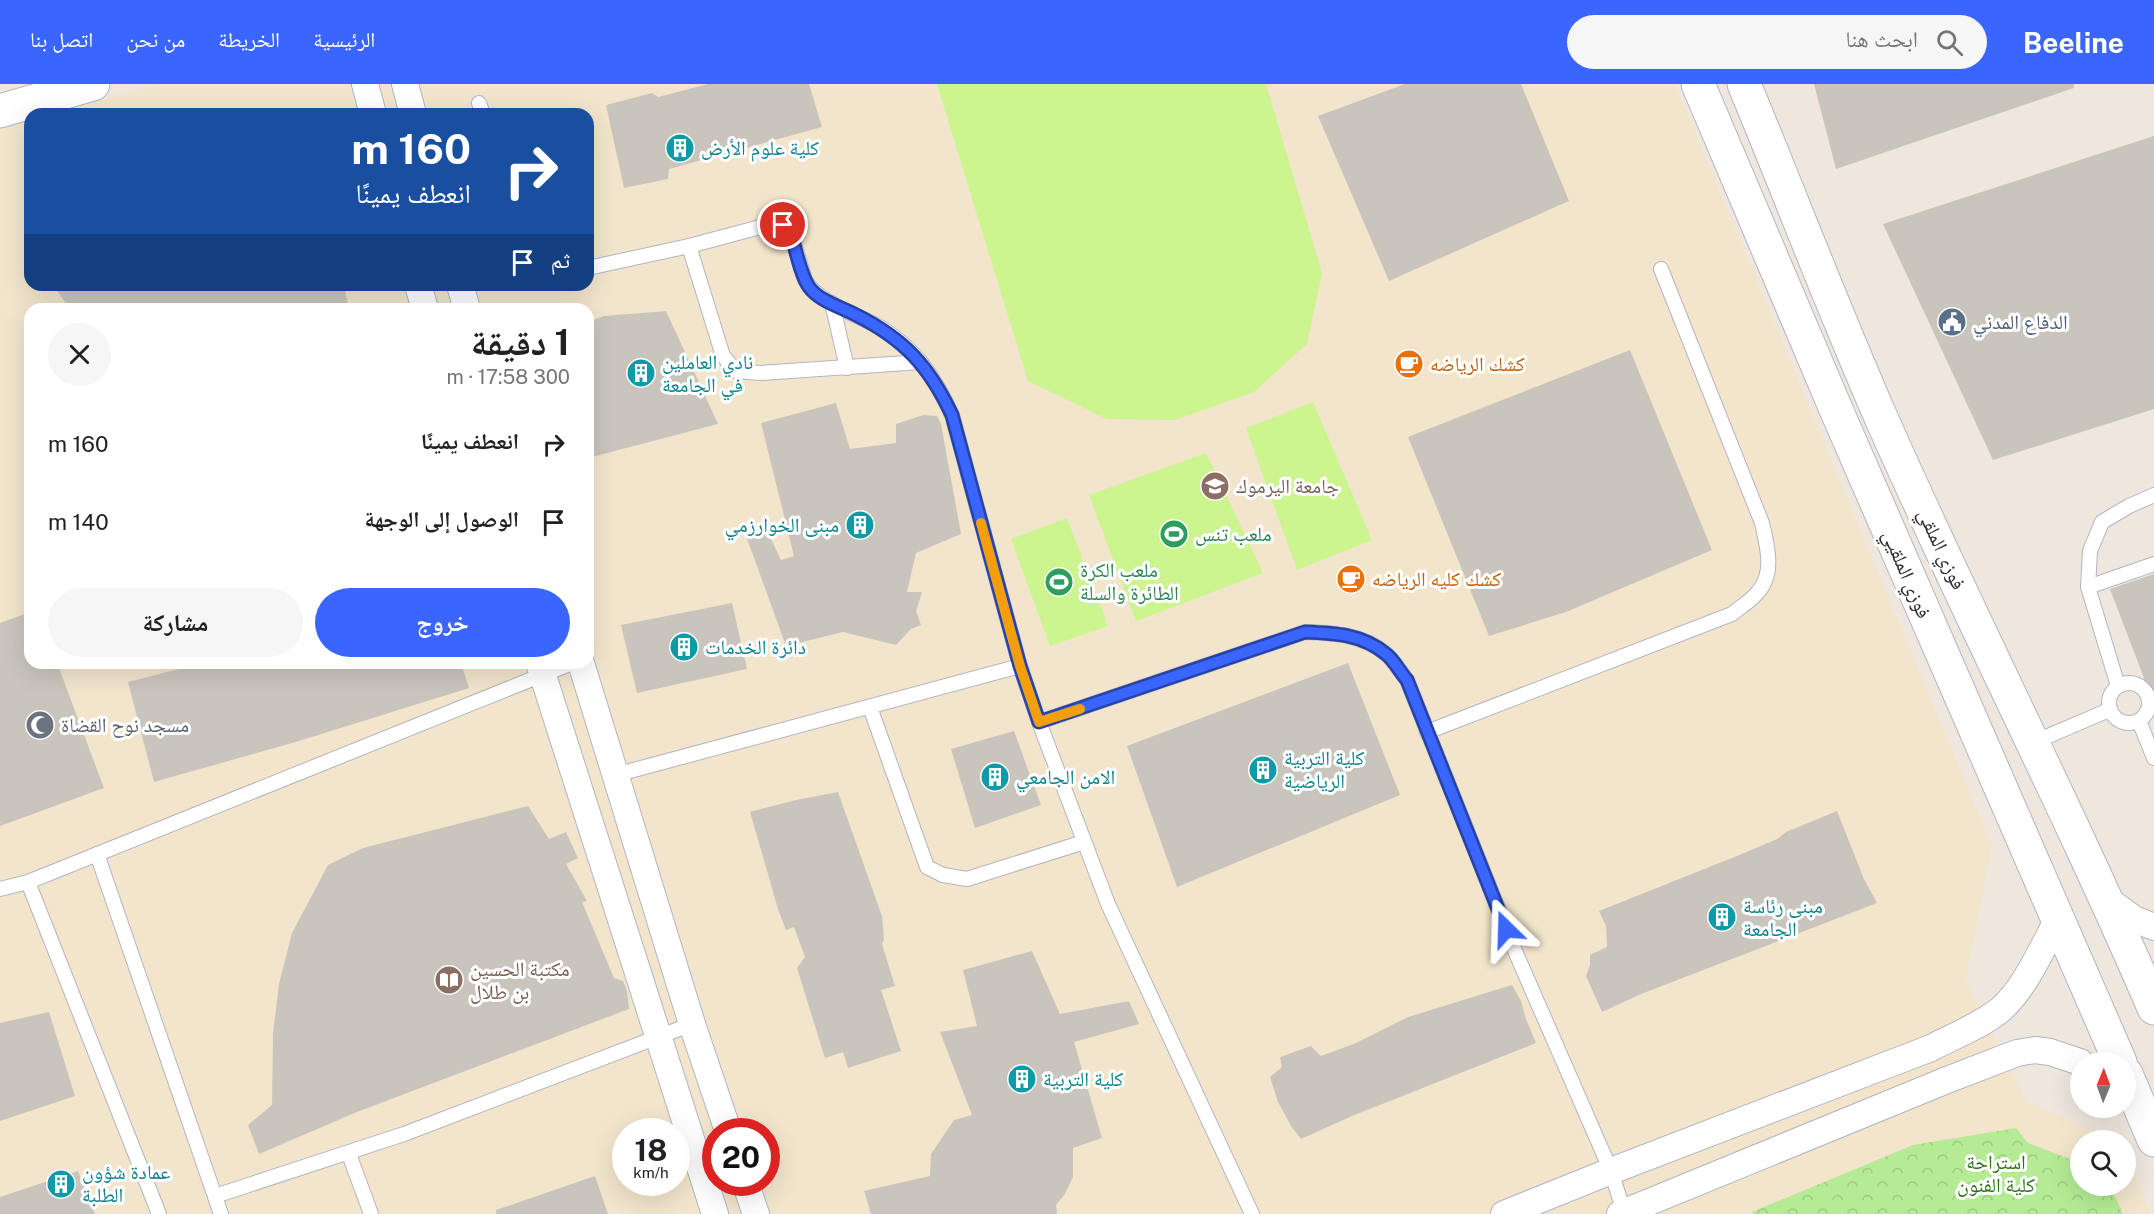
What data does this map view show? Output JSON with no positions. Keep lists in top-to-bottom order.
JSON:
{
  "streets": {
    "street": ["فوزي الملقي", "فوزي الملقيي"]
  },
  "parks": ["استراحة كلية الفنون"],
  "places": {
    "building": [
      "كلية علوم الأرض",
      "نادي العاملين في الجامعة",
      "مبنى الخوارزمي",
      "دائرة الخدمات",
      "كلية التربية الرياضية",
      "الامن الجامعي",
      "مبنى رئاسة الجامعة",
      "كلية التربية",
      "عمادة شؤون الطلبة"
    ],
    "public building": ["الدفاع المدني"],
    "cafe": ["كشك الرياضه", "كشك كليه الرياضه"],
    "school or university": ["جامعة اليرموك"],
    "sports": ["ملعب تنس", "ملعب الكرة الطائرة والسلة"],
    "mosque": ["مسجد نوح القضاة"],
    "library": ["مكتبة الحسين بن طلال"]
  },
  "north": "top",
  "page": {
    "header": "Beeline",
    "search": "ابحث هنا",
    "nav": [
      "الرئيسية",
      "الخريطة",
      "من نحن",
      "اتصل بنا"
    ],
    "turn": ["160 m", "انعطف يمينًا"],
    "then": "ثم",
    "heading": ["1 دقيقة", "300 m · 17:58"],
    "list": [
      {
        "name": "انعطف يمينًا",
        "value": "160 m"
      },
      {
        "name": "الوصول إلى الوجهة",
        "value": "140 m"
      }
    ],
    "buttons": ["خروج", "مشاركة"],
    "speed": "18 km/h",
    "limit": "20"
  }
}
